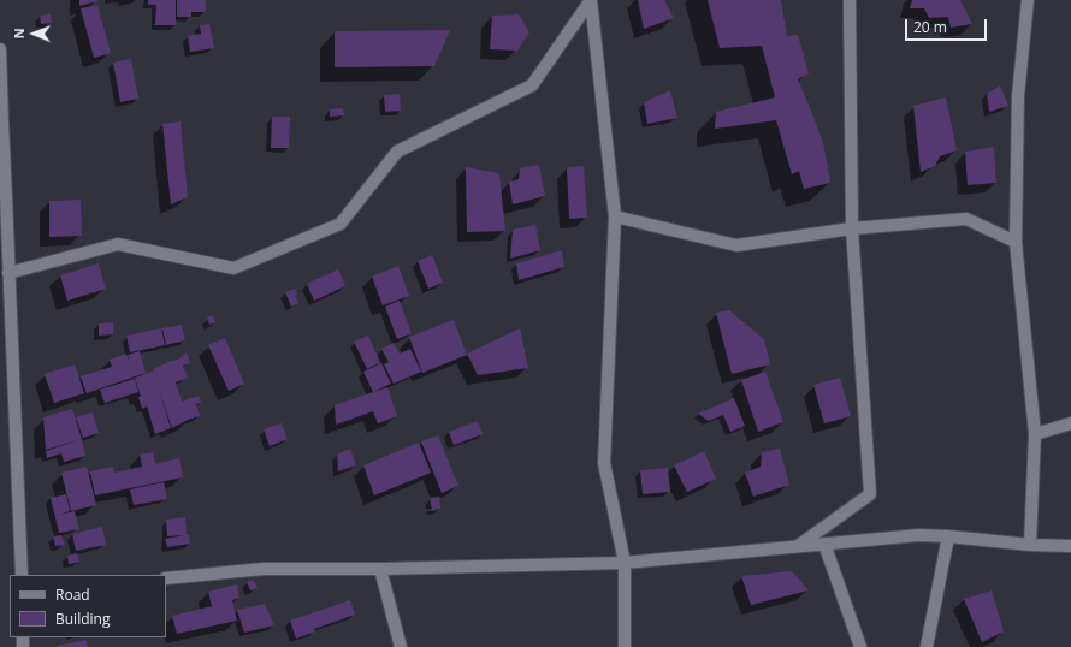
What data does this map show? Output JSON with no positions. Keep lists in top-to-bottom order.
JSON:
{
  "legend": ["Road", "Building"],
  "scale_bar": "20 m",
  "north": "left"
}
